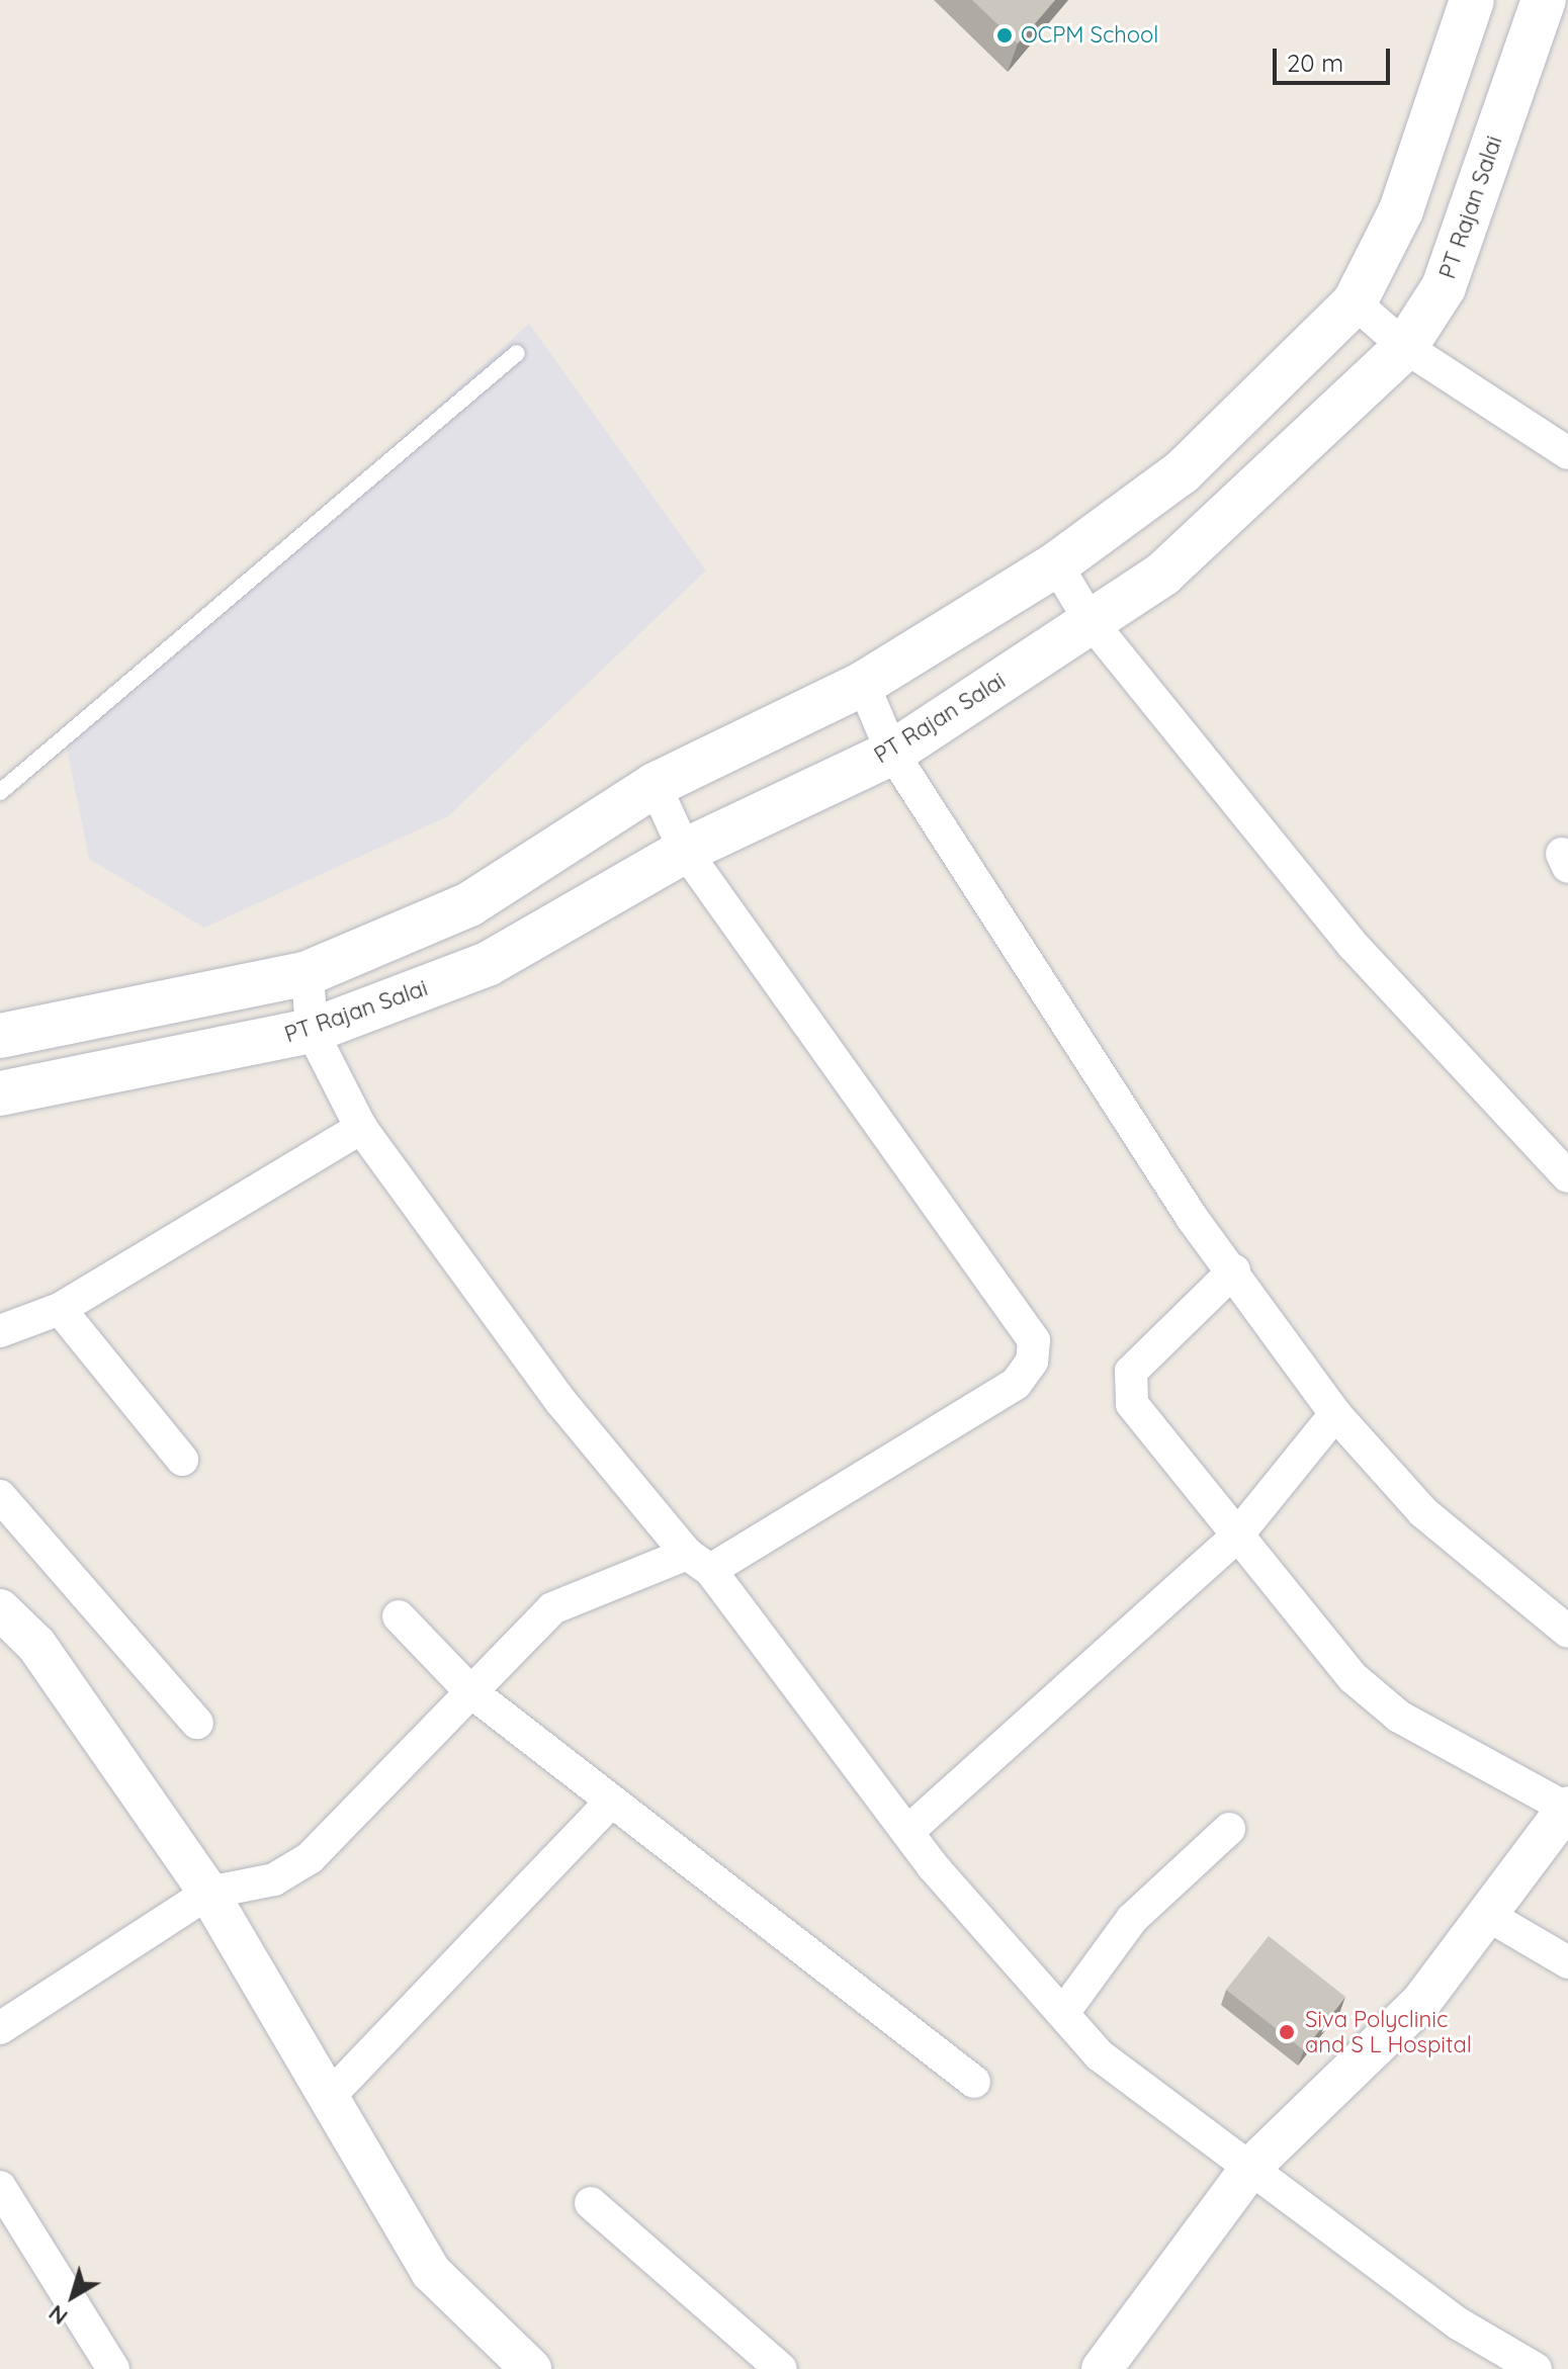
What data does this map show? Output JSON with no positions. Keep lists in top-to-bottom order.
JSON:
{
  "streets": {
    "main road": ["PT Rajan Salai"]
  },
  "places": ["OCPM School", "Siva Polyclinic and S L Hospital"],
  "scale_bar": "20 m",
  "north": "bottom left"
}
